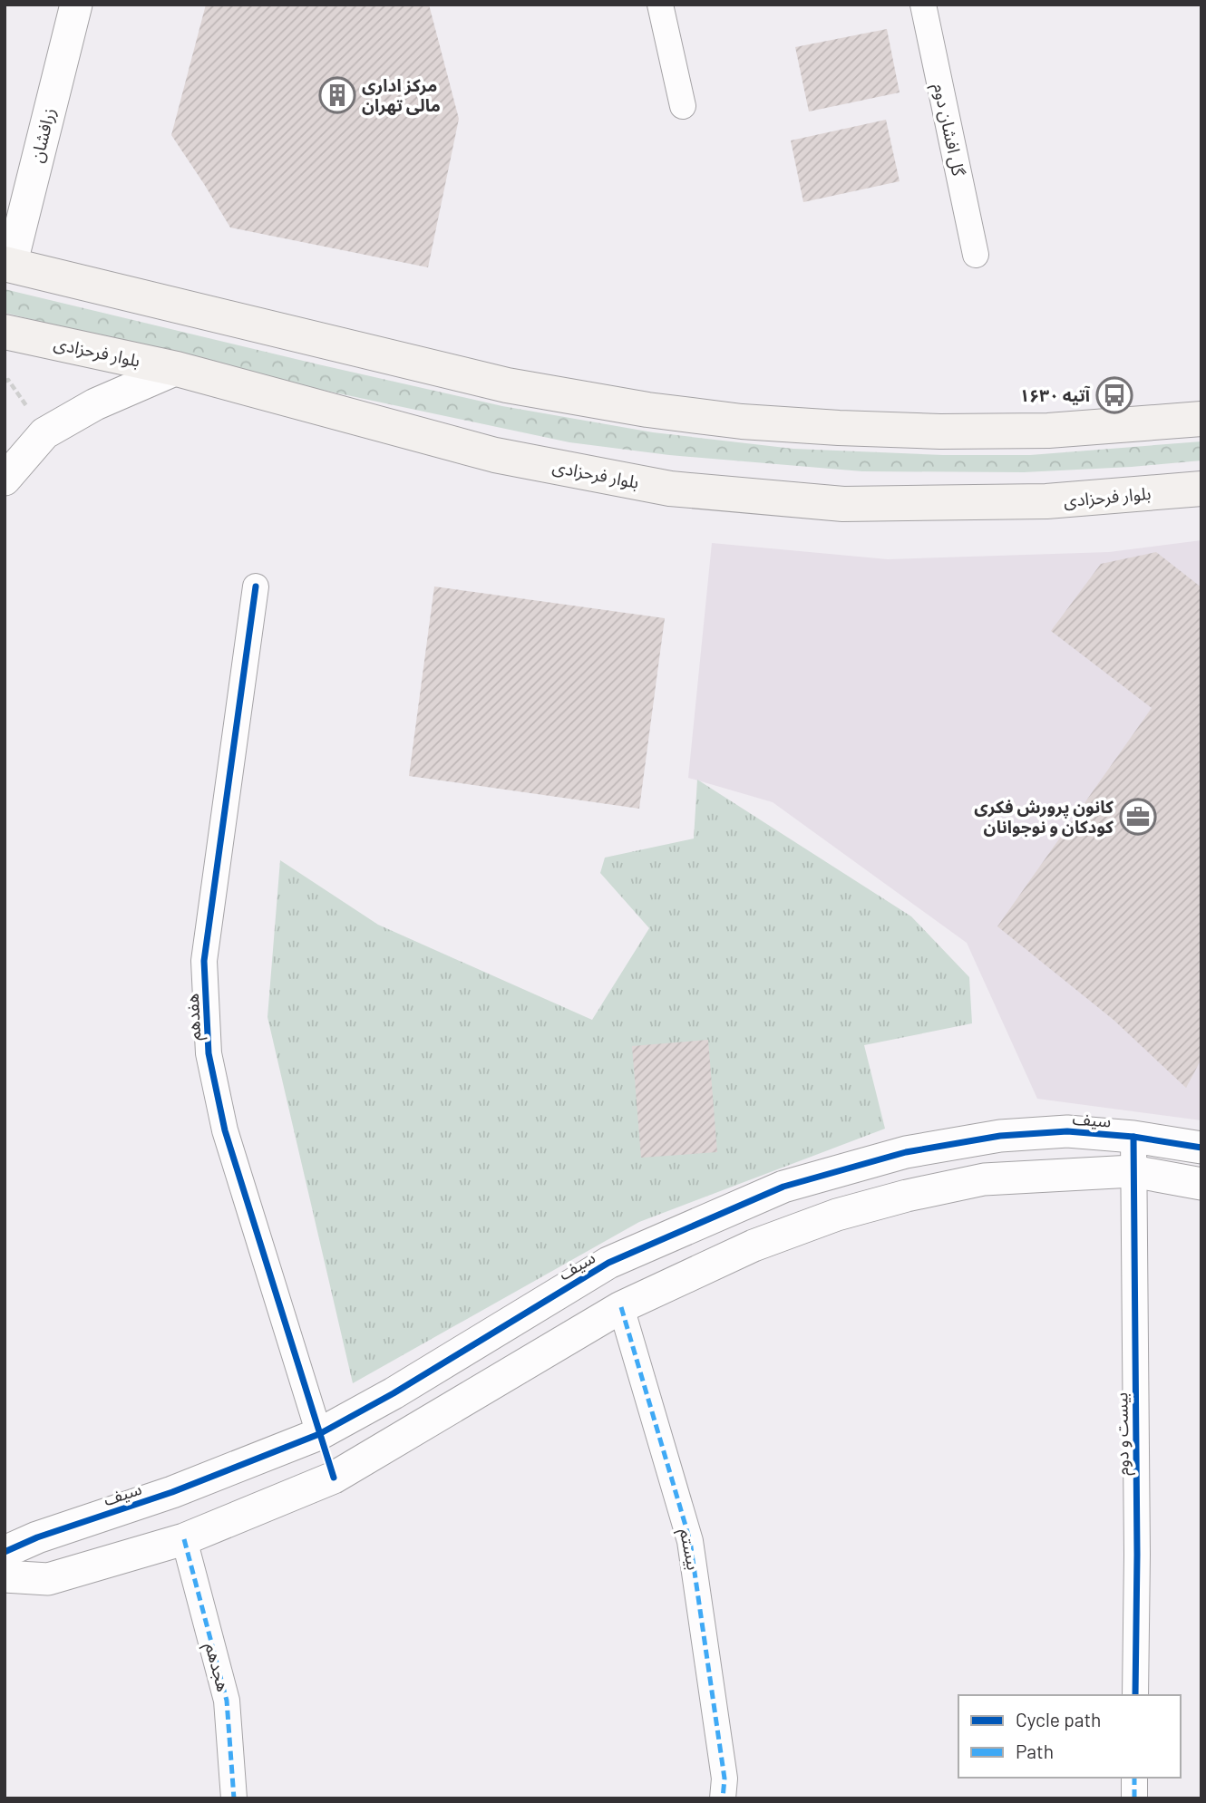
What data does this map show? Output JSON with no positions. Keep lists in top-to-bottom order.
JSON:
{
  "streets": {
    "main road": ["بلوار فرحزادی"],
    "street": [
      "گل افشان دوم",
      "زرافشان",
      "هفدهم",
      "سیف",
      "بیست و دوم",
      "بیستم",
      "هجدهم"
    ]
  },
  "crossings": [
    ["هفدهم", "سیف"],
    ["سیف", "بیست و دوم"]
  ],
  "places": {
    "building": ["مرکز اداری مالی تهران"],
    "bus stop": ["آتیه ۱۶۳۰"],
    "office": ["کانون پرورش فکری کودکان و نوجوانان"]
  },
  "legend": ["Cycle path", "Path"]
}
